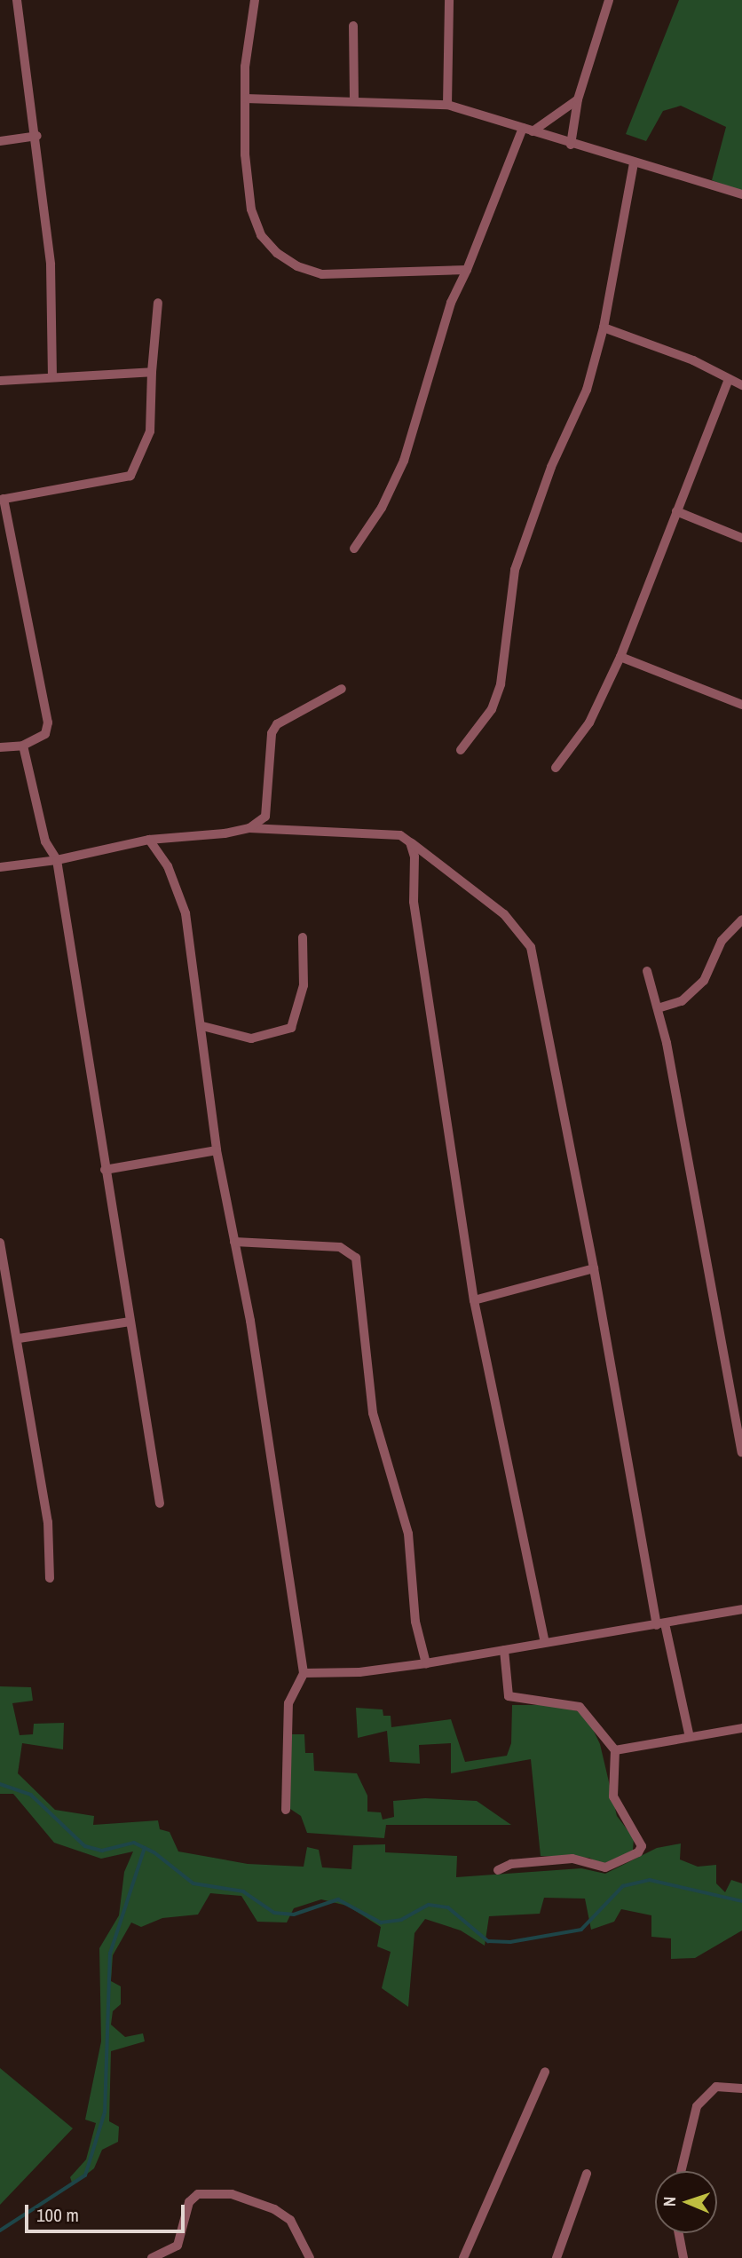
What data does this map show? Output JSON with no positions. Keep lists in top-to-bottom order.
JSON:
{
  "scale_bar": "100 m",
  "north": "left"
}
